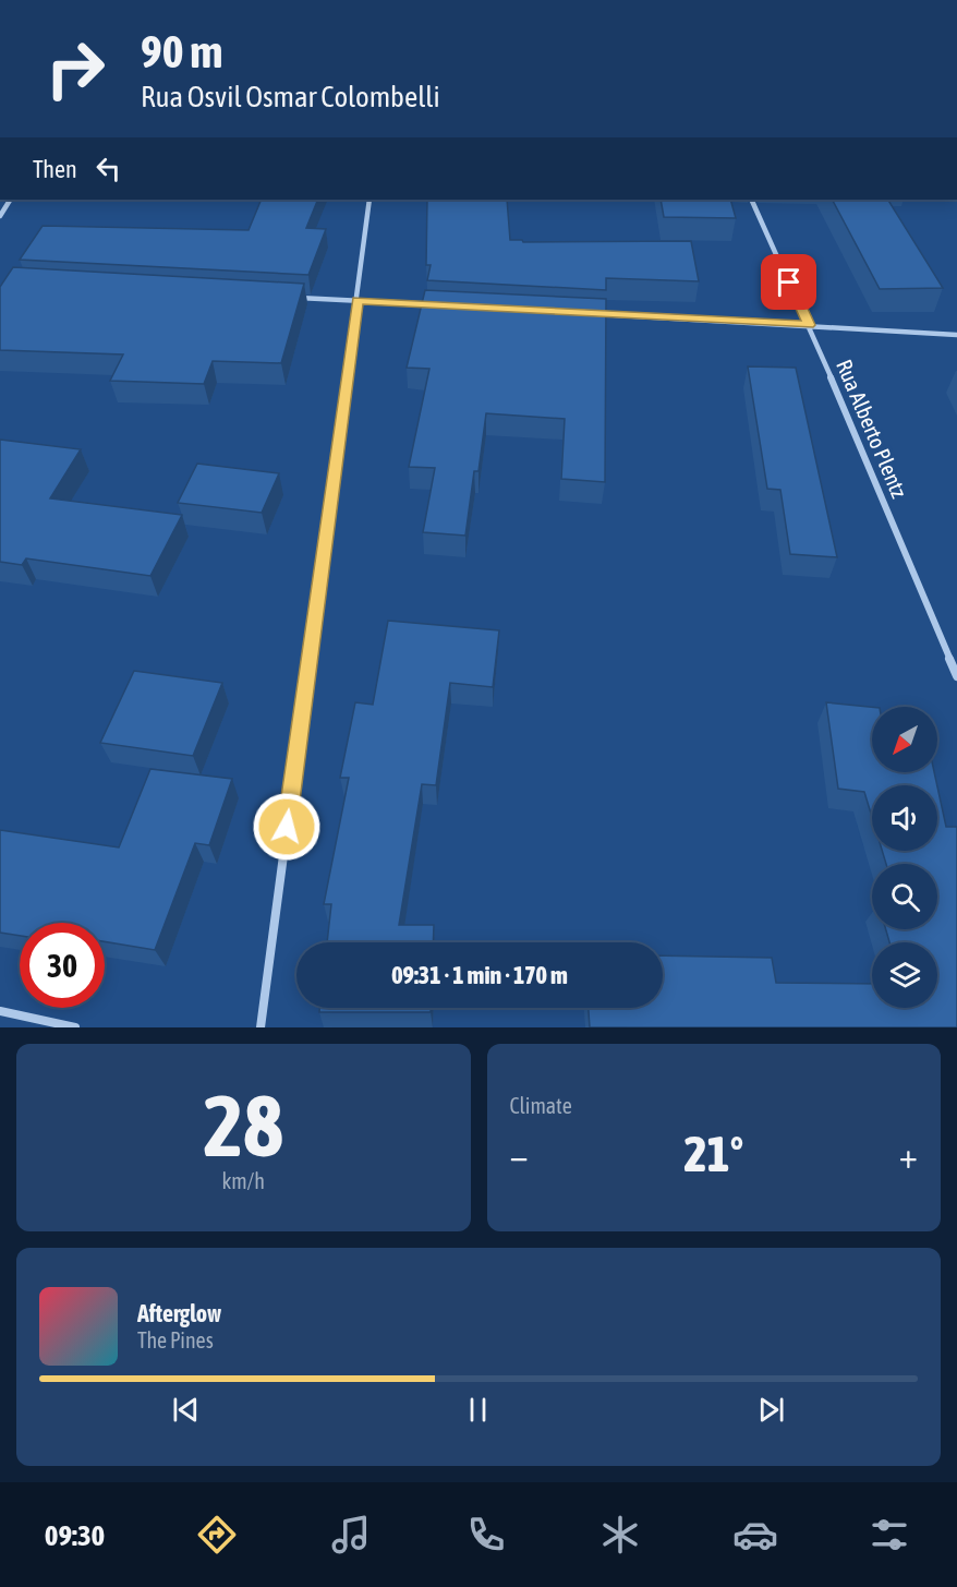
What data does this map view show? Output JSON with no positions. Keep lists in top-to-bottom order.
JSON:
{
  "streets": {
    "street": ["Rua Alberto Plentz"]
  },
  "north": "bottom left",
  "page": {
    "turn": ["90 m", "Rua Osvil Osmar Colombelli"],
    "then": "Then",
    "limit": "30",
    "trip": "09:31 · 1 min · 170 m",
    "tile": [
      ["28", "km/h"],
      "Climate"
    ],
    "heat": ["−", "21°", "+"],
    "song": ["Afterglow", "The Pines"],
    "tabs": "09:30"
  }
}
